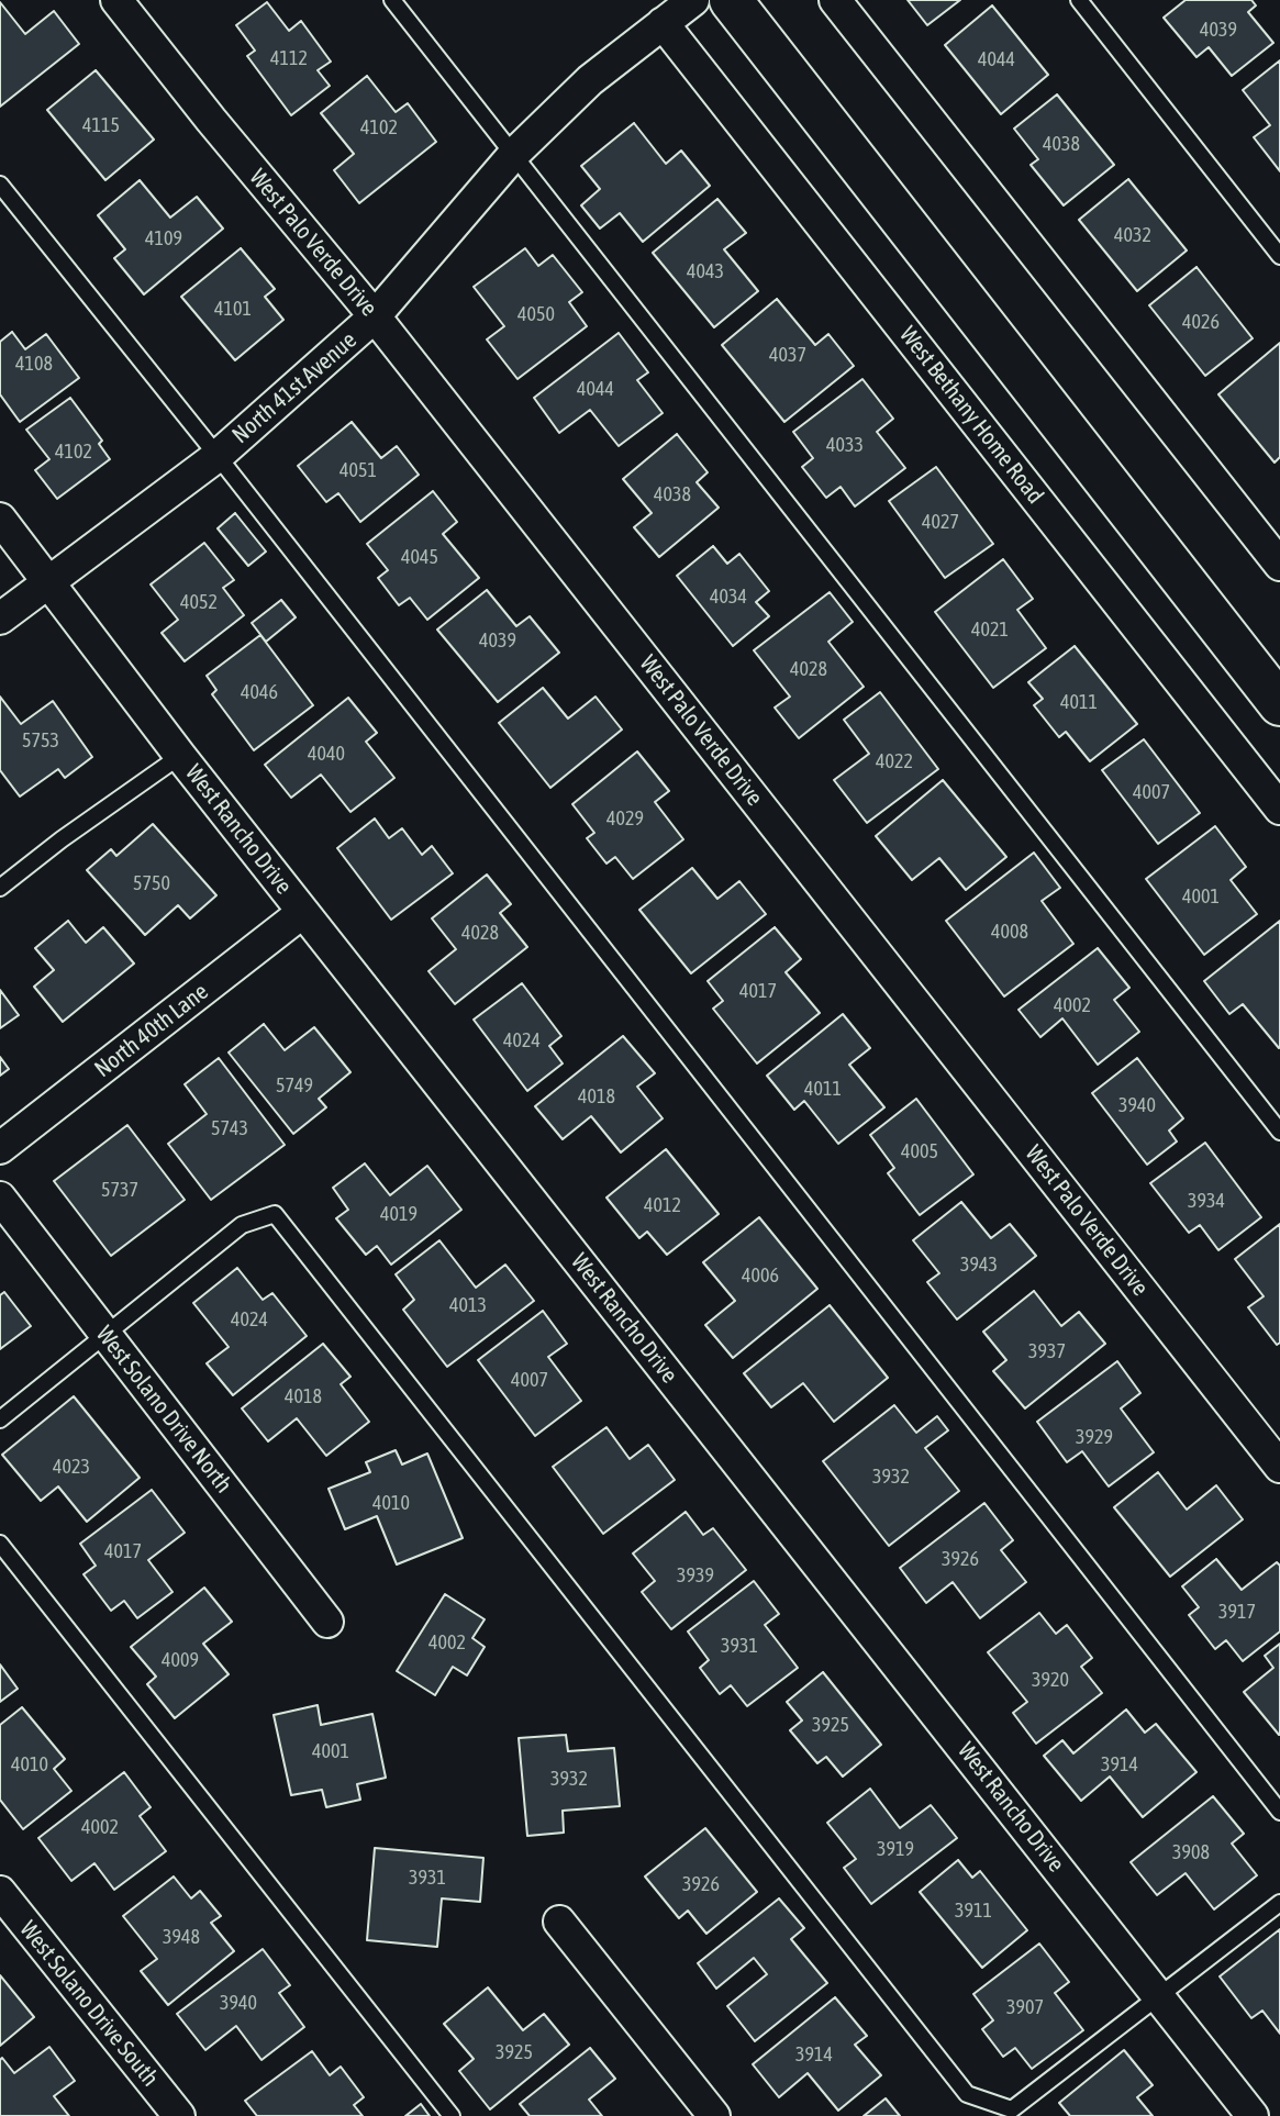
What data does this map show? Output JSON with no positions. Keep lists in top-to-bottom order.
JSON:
{
  "streets": {
    "street": [
      "West Palo Verde Drive",
      "North 41st Avenue",
      "West Bethany Home Road",
      "West Rancho Drive",
      "North 40th Lane",
      "West Solano Drive North",
      "West Solano Drive South"
    ]
  },
  "crossings": [
    ["West Palo Verde Drive", "North 41st Avenue"],
    ["North 41st Avenue", "West Bethany Home Road"],
    ["North 41st Avenue", "West Rancho Drive"],
    ["West Rancho Drive", "North 40th Lane"]
  ],
  "house_numbers": [
    "4039",
    "4112",
    "4044",
    "4115",
    "4102",
    "4038",
    "4032",
    "4109",
    "4043",
    "4101",
    "4050",
    "4026",
    "4037",
    "4108",
    "4044",
    "4033",
    "4102",
    "4051",
    "4038",
    "4027",
    "4045",
    "4034",
    "4052",
    "4021",
    "4039",
    "4028",
    "4046",
    "4011",
    "5753",
    "4040",
    "4022",
    "4007",
    "4029",
    "5750",
    "4001",
    "4008",
    "4028",
    "4017",
    "4002",
    "4024",
    "5749",
    "4011",
    "4018",
    "3940",
    "5743",
    "4005",
    "5737",
    "3934",
    "4012",
    "4019",
    "3943",
    "4006",
    "4013",
    "4024",
    "3937",
    "4007",
    "4018",
    "3929",
    "4023",
    "3932",
    "4010",
    "4017",
    "3926",
    "3939",
    "3917",
    "4002",
    "3931",
    "4009",
    "3920",
    "3925",
    "4001",
    "4010",
    "3914",
    "3932",
    "4002",
    "3919",
    "3908",
    "3931",
    "3926",
    "3911",
    "3948",
    "3940",
    "3907",
    "3925",
    "3914"
  ]
}
